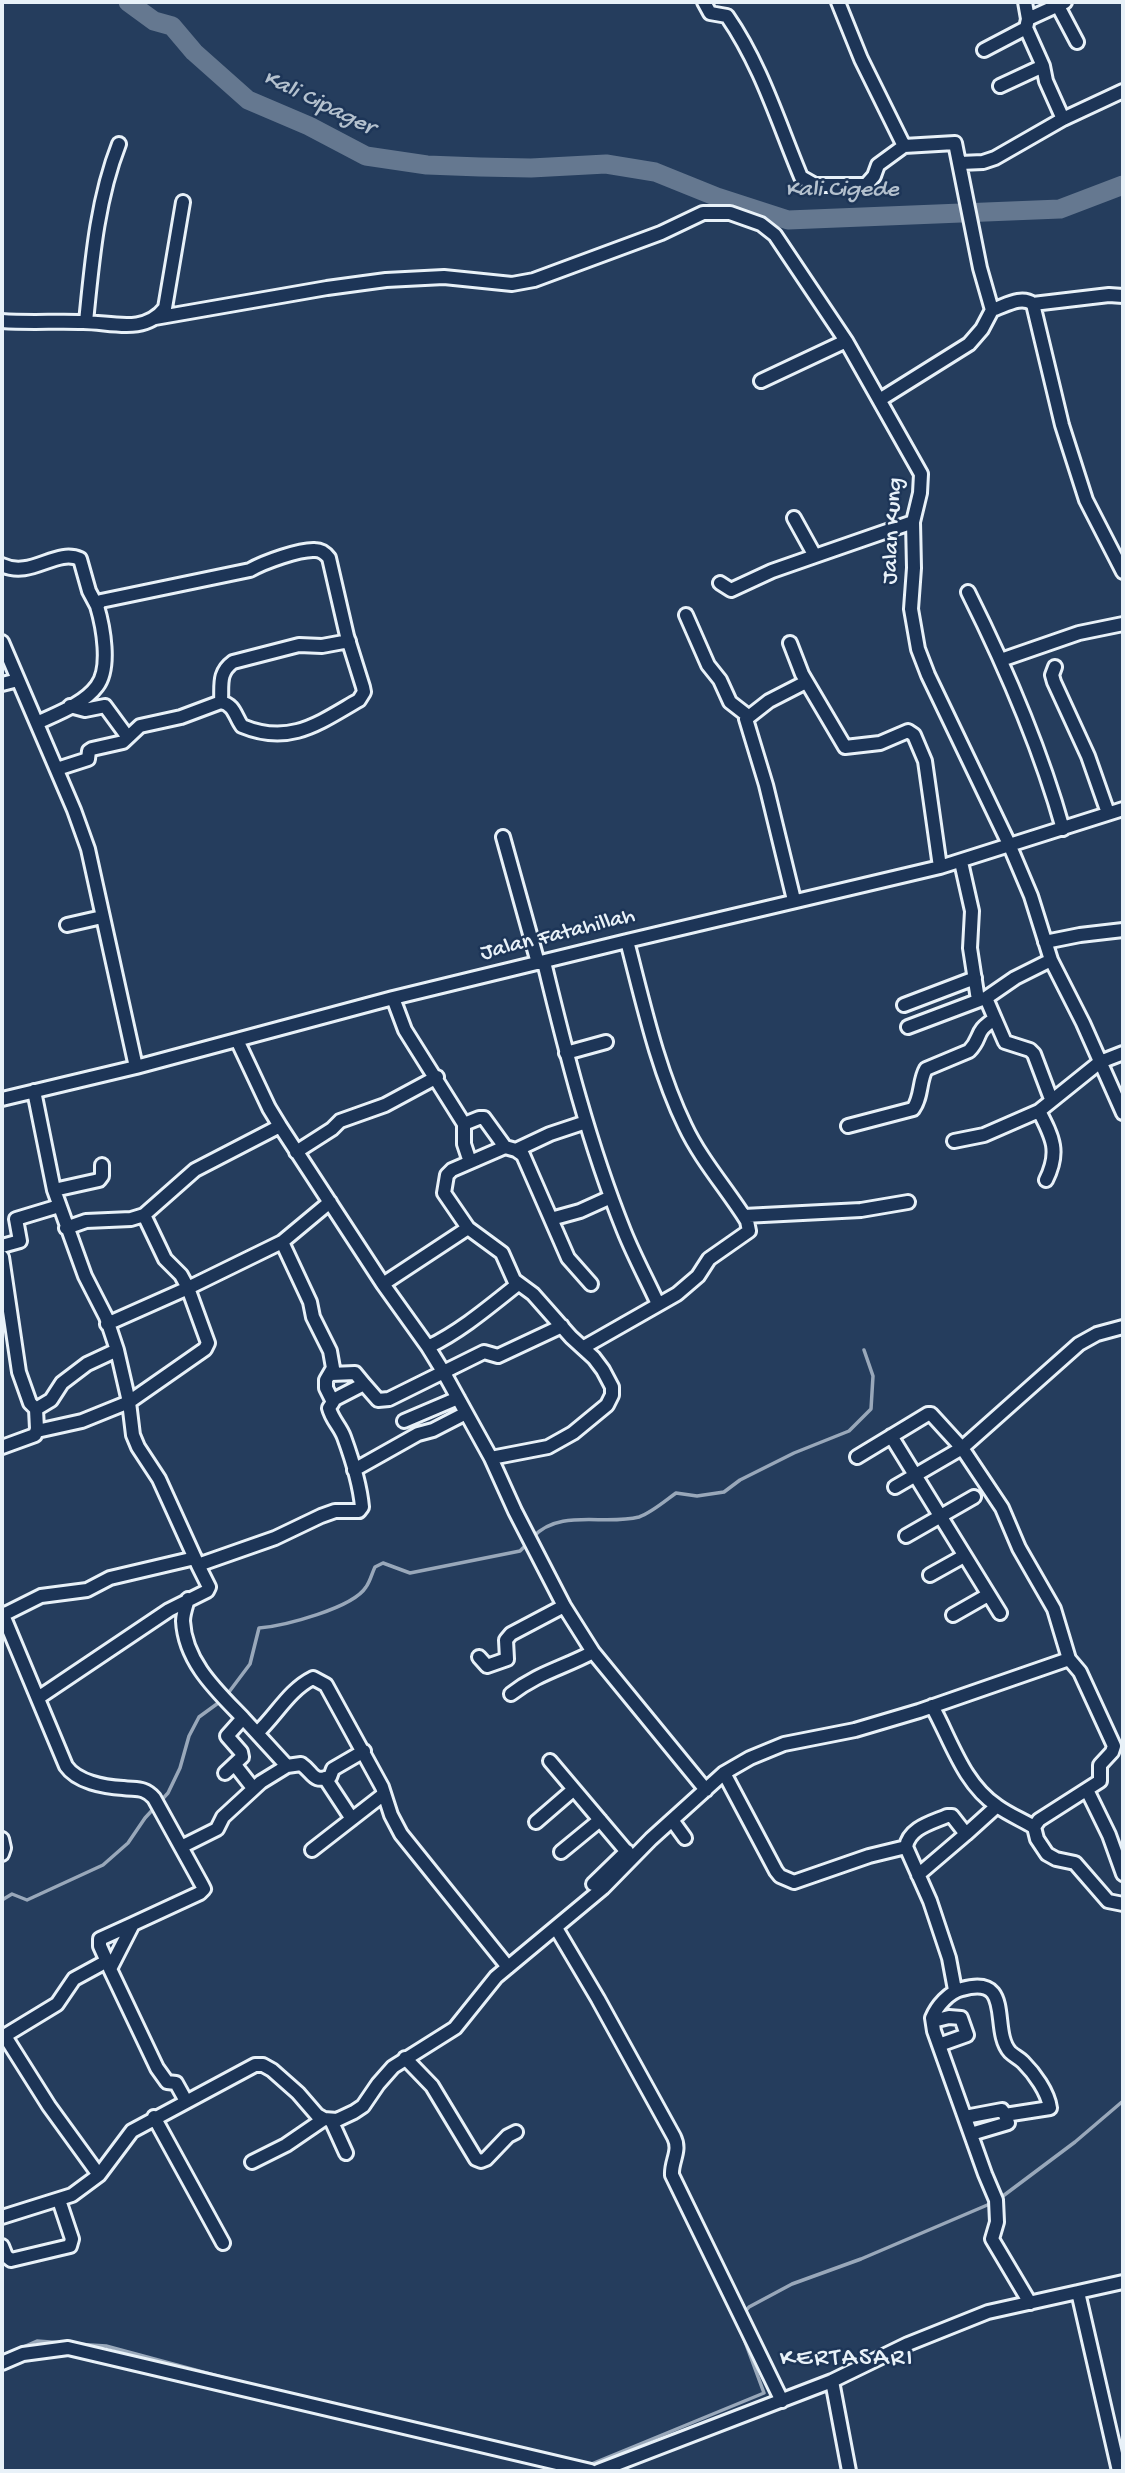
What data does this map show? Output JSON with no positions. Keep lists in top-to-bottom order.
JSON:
{
  "streets": {
    "street": ["Jalan Kung", "Jalan Fatahillah"]
  },
  "crossings": [
    ["Jalan Kung", "Jalan Fatahillah"]
  ],
  "districts": ["KERTASARI"],
  "water": ["Kali Cipager", "Kali Cigede"]
}
